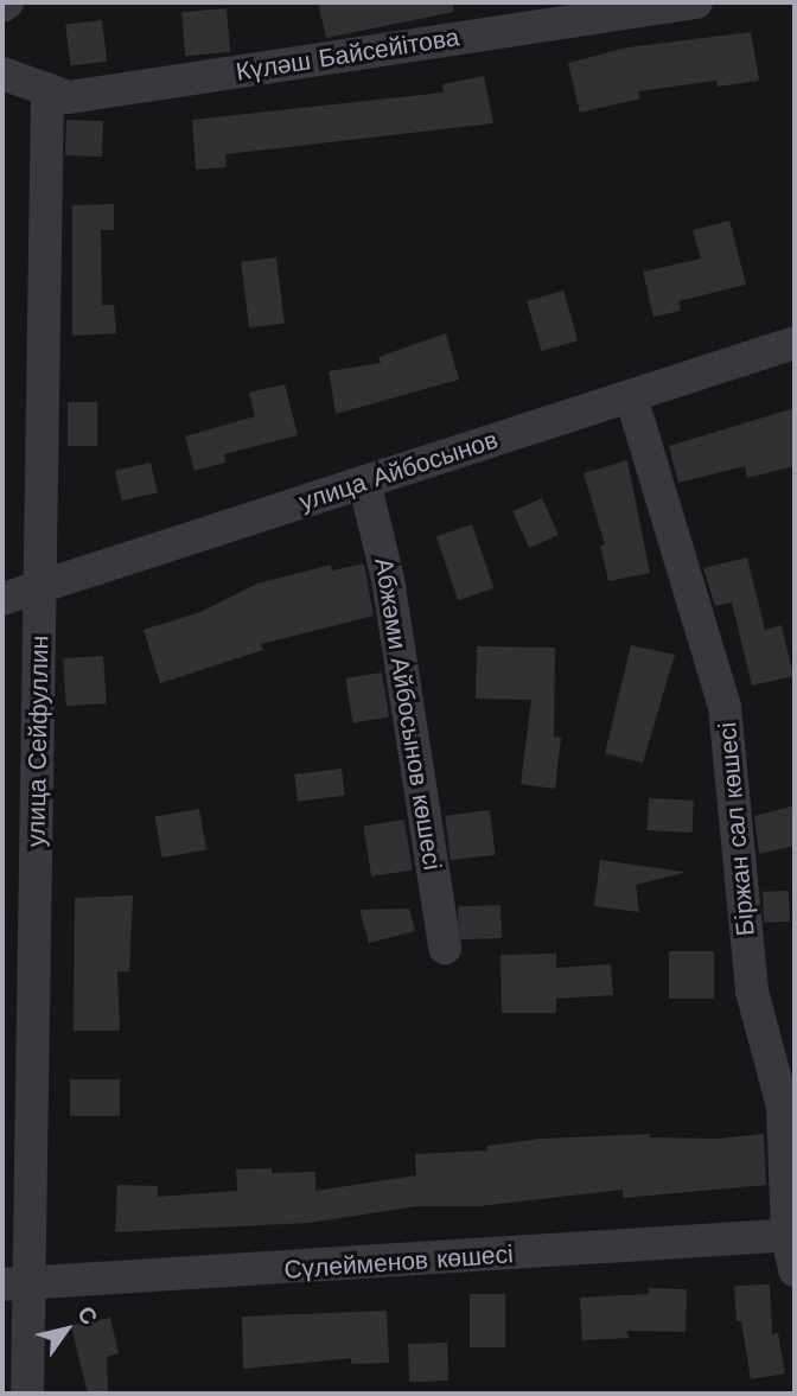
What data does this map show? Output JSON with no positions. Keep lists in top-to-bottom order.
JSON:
{
  "streets": {
    "street": [
      "Күләш Байсейітова",
      "улица Айбосынов",
      "Абжәми Айбосынов көшесі",
      "улица Сейфуллин",
      "Біржан сал көшесі",
      "Сүлейменов көшесі"
    ]
  },
  "crossings": [
    ["Күләш Байсейітова", "улица Сейфуллин"],
    ["улица Айбосынов", "Абжәми Айбосынов көшесі"],
    ["улица Айбосынов", "улица Сейфуллин"],
    ["улица Айбосынов", "Біржан сал көшесі"],
    ["улица Сейфуллин", "Сүлейменов көшесі"],
    ["Біржан сал көшесі", "Сүлейменов көшесі"]
  ],
  "north": "top right"
}
